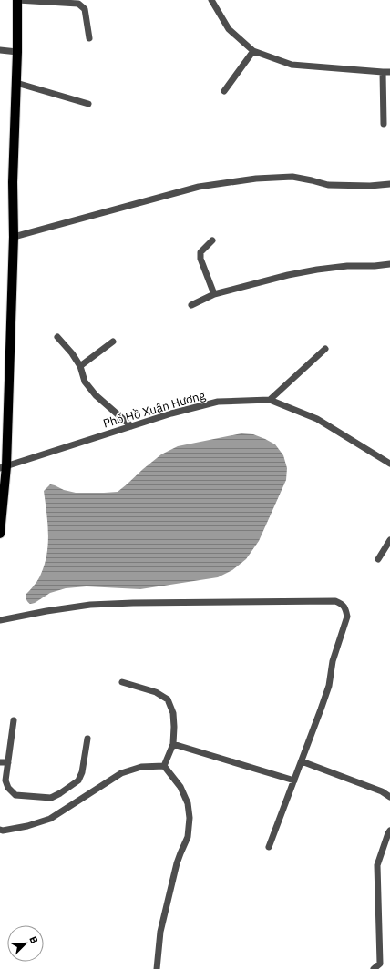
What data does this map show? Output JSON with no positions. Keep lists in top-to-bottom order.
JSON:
{
  "streets": {
    "street": ["Phố Hồ Xuân Hương"]
  },
  "north": "top right"
}
